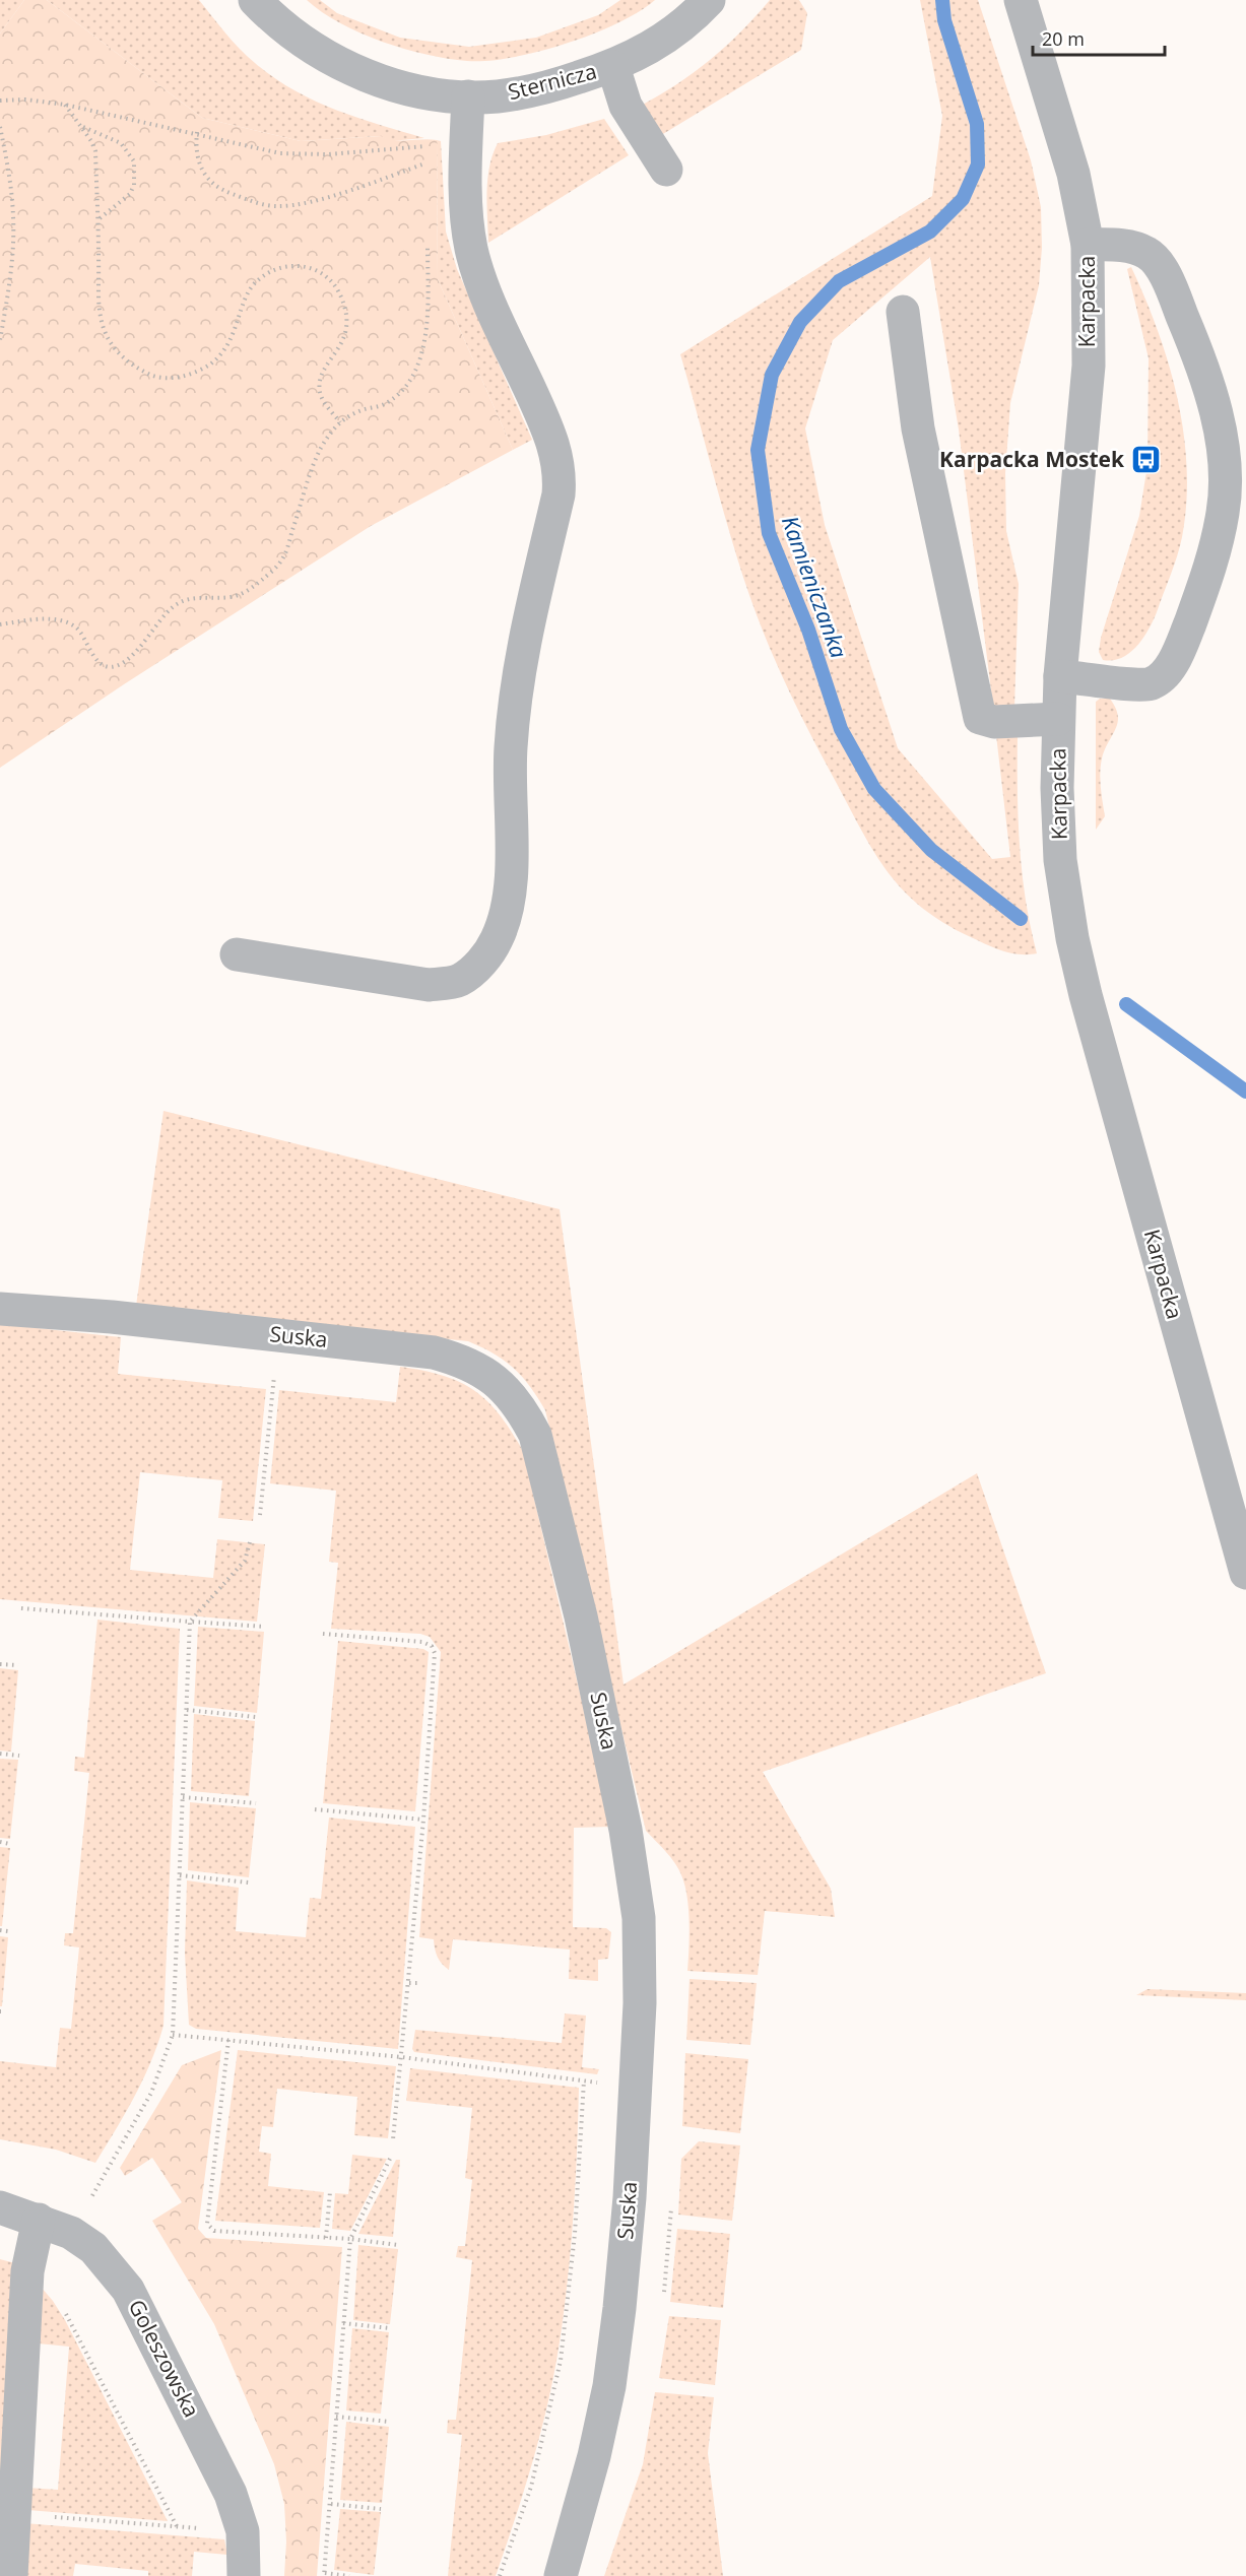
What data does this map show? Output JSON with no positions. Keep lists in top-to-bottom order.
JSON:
{
  "streets": {
    "street": [
      "Sternicza",
      "Karpacka",
      "Suska",
      "Goleszowska"
    ]
  },
  "water": ["Kamieniczanka"],
  "places": {
    "bus stop": ["Karpacka Mostek"]
  },
  "scale_bar": "20 m"
}
